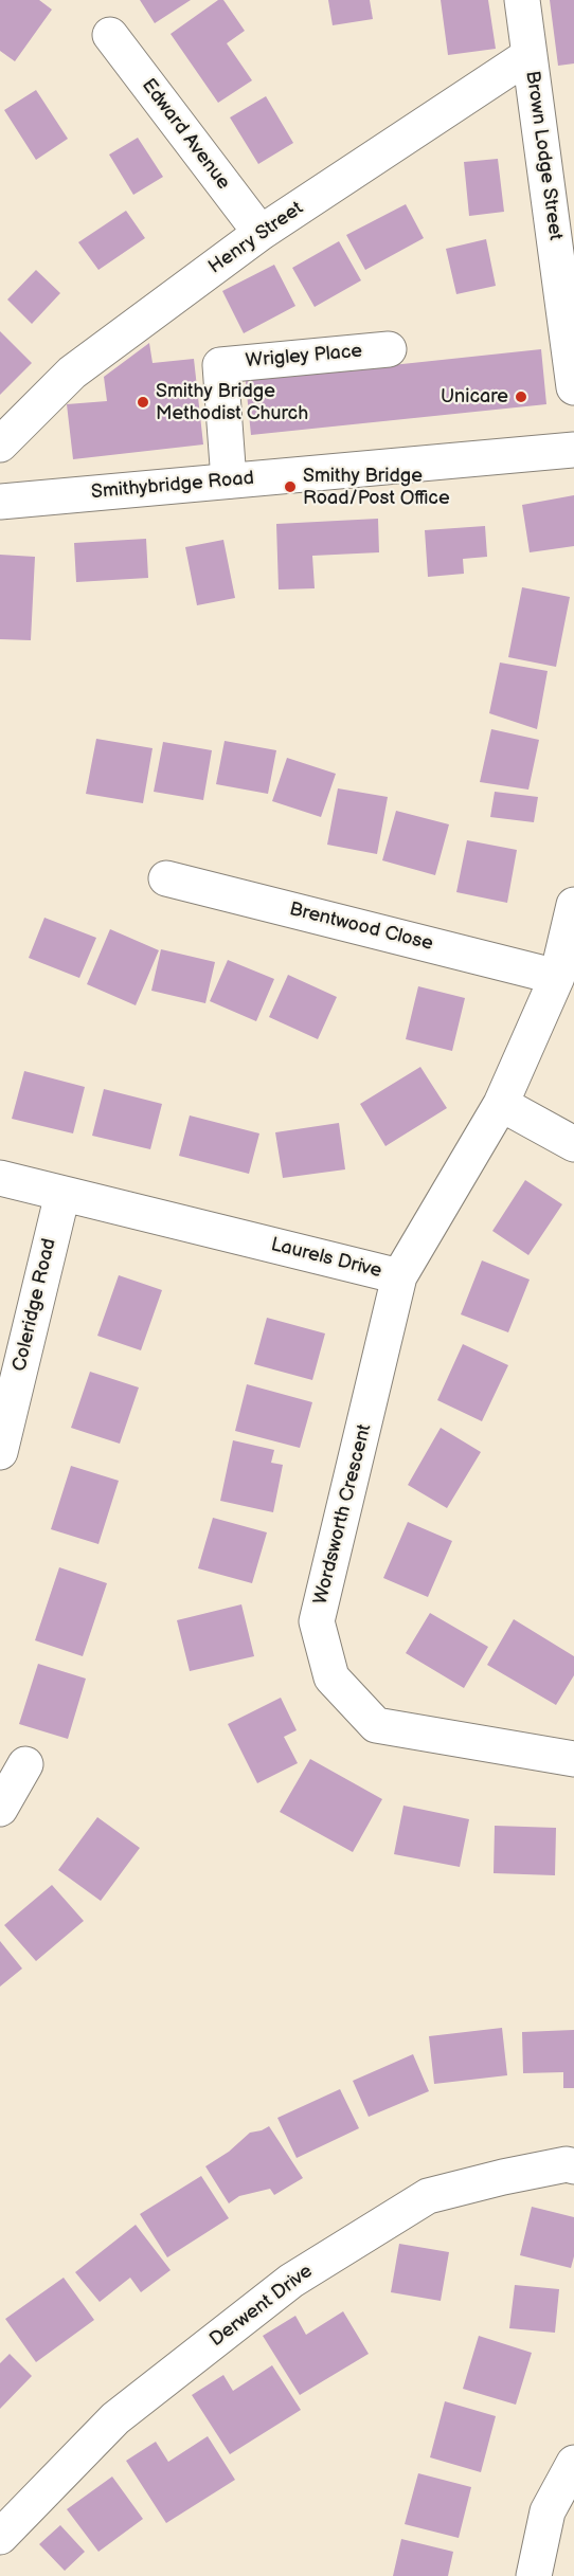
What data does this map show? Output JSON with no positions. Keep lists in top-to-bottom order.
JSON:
{
  "streets": {
    "street": [
      "Edward Avenue",
      "Brown Lodge Street",
      "Henry Street",
      "Wrigley Place",
      "Smithybridge Road",
      "Brentwood Close",
      "Laurels Drive",
      "Coleridge Road",
      "Wordsworth Crescent",
      "Derwent Drive"
    ]
  },
  "crossings": [
    ["Edward Avenue", "Henry Street"],
    ["Brown Lodge Street", "Henry Street"],
    ["Wrigley Place", "Smithybridge Road"],
    ["Brentwood Close", "Laurels Drive"],
    ["Laurels Drive", "Coleridge Road"],
    ["Laurels Drive", "Wordsworth Crescent"]
  ],
  "places": ["Unicare", "Smithy Bridge Methodist Church", "Smithy Bridge Road/Post Office"]
}
